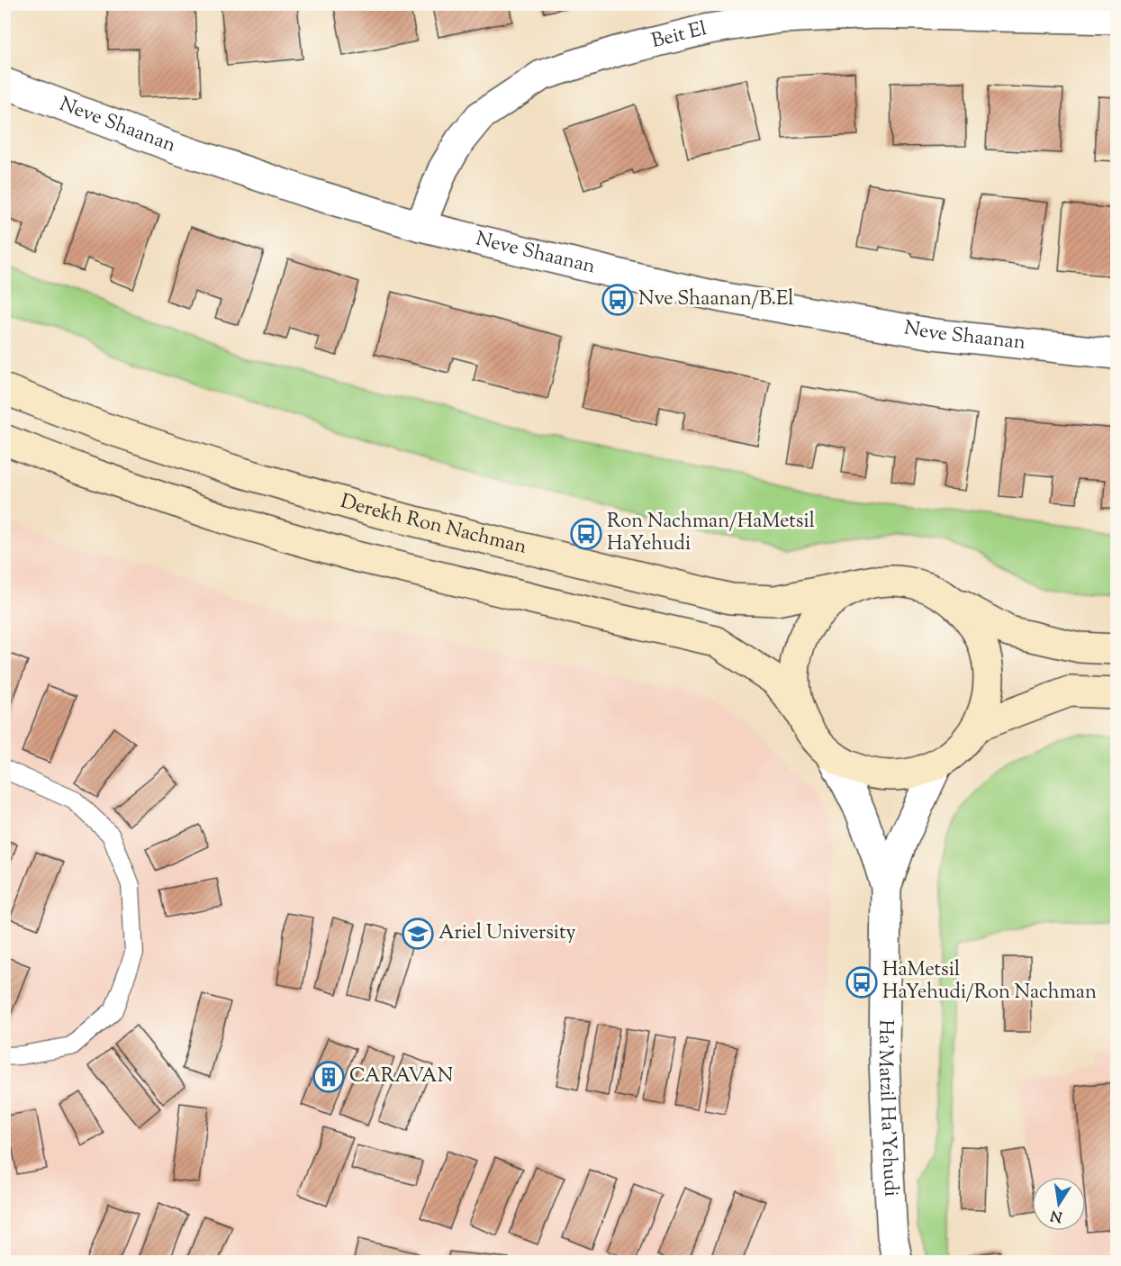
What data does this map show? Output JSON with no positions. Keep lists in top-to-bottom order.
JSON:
{
  "streets": {
    "main road": ["Derekh Ron Nachman"],
    "street": ["Beit El", "Neve Shaanan", "Ha'Matzil Ha'Yehudi"]
  },
  "crossings": [
    ["Beit El", "Neve Shaanan"]
  ],
  "places": {
    "bus stop": ["Nve Shaanan/B.El", "Ron Nachman/HaMetsil HaYehudi", "HaMetsil HaYehudi/Ron Nachman"],
    "school or university": ["Ariel University"],
    "building": ["CARAVAN"]
  },
  "north": "bottom"
}
